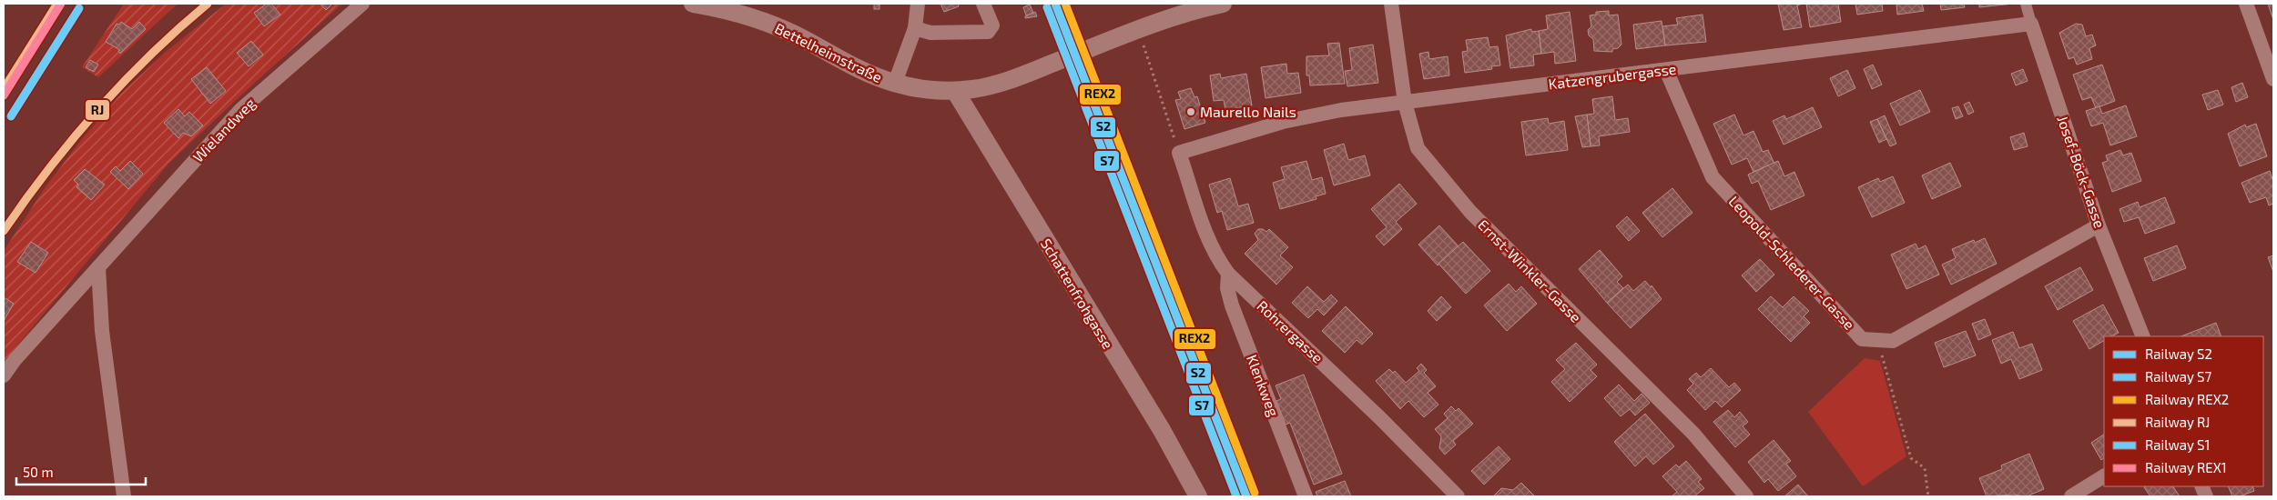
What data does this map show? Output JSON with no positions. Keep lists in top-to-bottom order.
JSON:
{
  "streets": {
    "street": [
      "Bettelheimstraße",
      "Katzengrubergasse",
      "Wielandweg",
      "Josef-Böck-Gasse",
      "Leopold-Schlederer-Gasse",
      "Ernst-Winkler-Gasse",
      "Schattenfrohgasse",
      "Rohrergasse",
      "Klenkweg"
    ]
  },
  "crossings": [
    ["Bettelheimstraße", "Schattenfrohgasse"],
    ["Katzengrubergasse", "Josef-Böck-Gasse"],
    ["Katzengrubergasse", "Leopold-Schlederer-Gasse"],
    ["Katzengrubergasse", "Ernst-Winkler-Gasse"],
    ["Katzengrubergasse", "Rohrergasse"],
    ["Josef-Böck-Gasse", "Leopold-Schlederer-Gasse"],
    ["Rohrergasse", "Klenkweg"]
  ],
  "places": ["Maurello Nails"],
  "lines": [
    "rail line S2",
    "rail line REX2",
    "rail line RJ",
    "rail line REX1",
    "rail line S7",
    "rail line S1"
  ],
  "legend": [
    "Railway S2",
    "Railway S7",
    "Railway REX2",
    "Railway RJ",
    "Railway S1",
    "Railway REX1"
  ],
  "scale_bar": "50 m"
}
